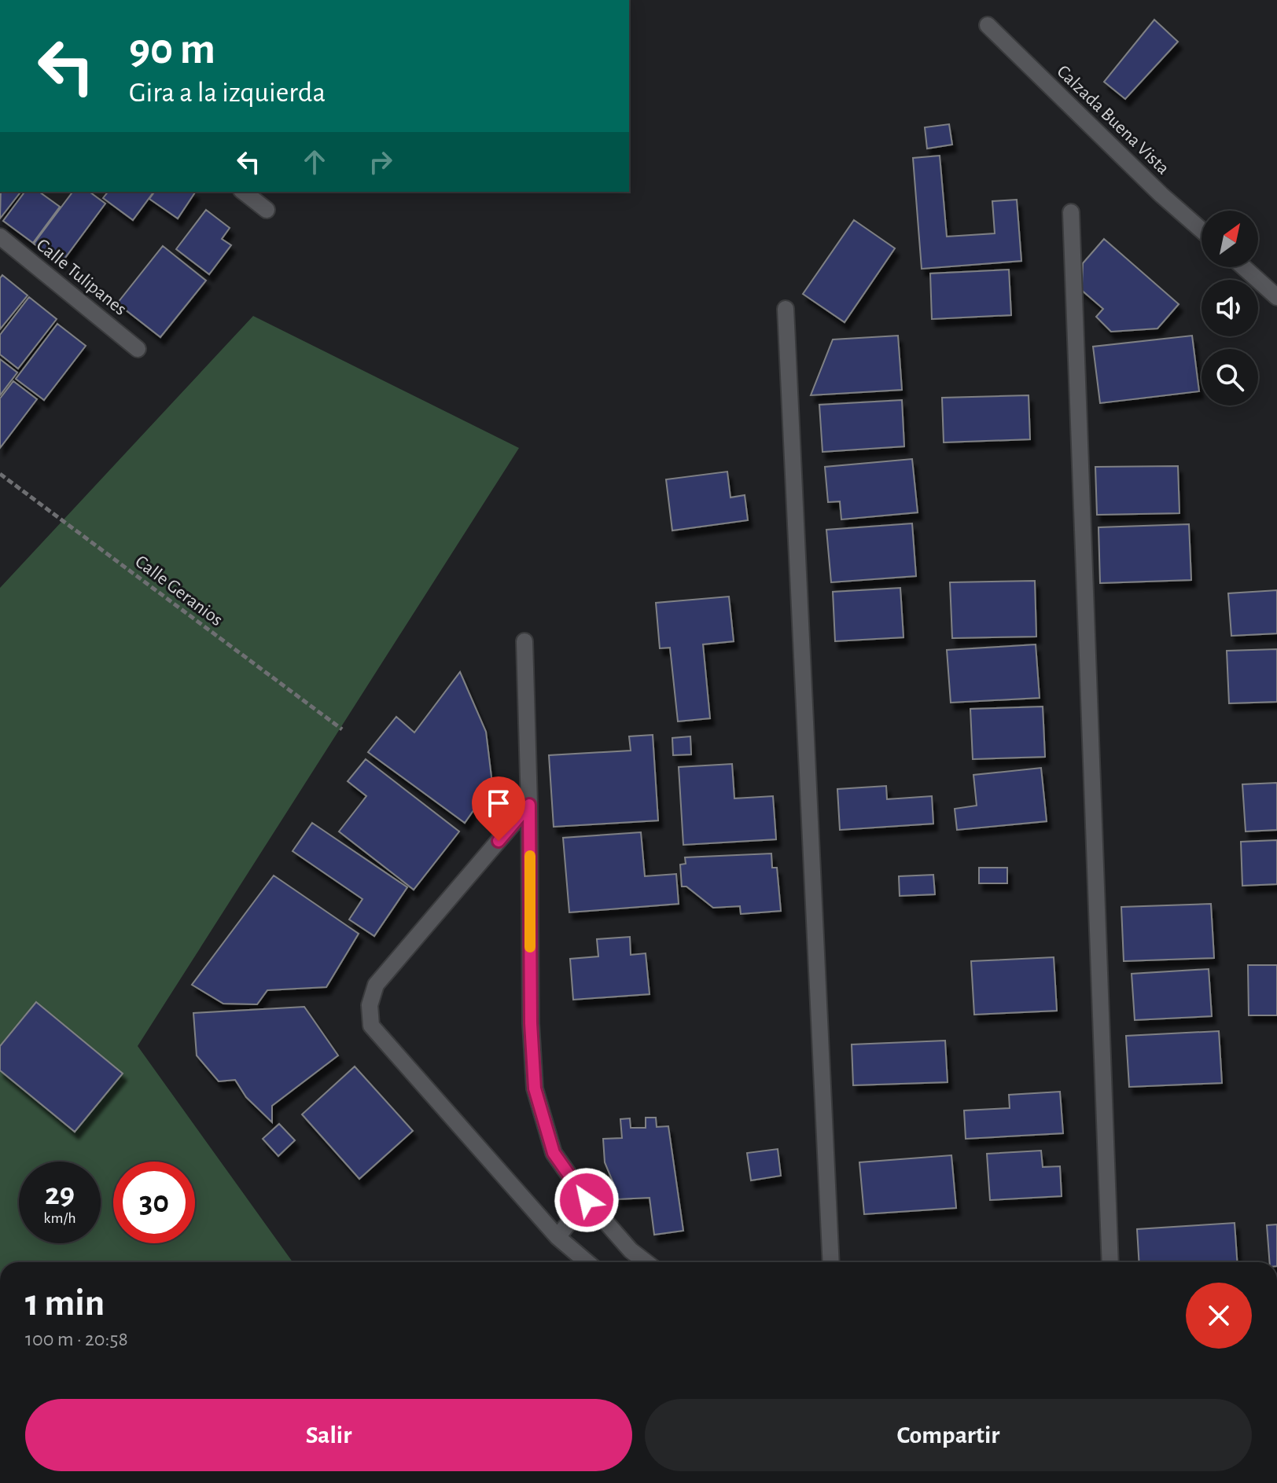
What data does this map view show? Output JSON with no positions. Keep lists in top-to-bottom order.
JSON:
{
  "streets": {
    "street": ["Calzada Buena Vista", "Calle Tulipanes"],
    "path": ["Calle Geranios"]
  },
  "north": "top right",
  "page": {
    "turn": ["90 m", "Gira a la izquierda"],
    "speed": "29 km/h",
    "limit": "30",
    "heading": ["1 min", "100 m · 20:58"],
    "buttons": ["Salir", "Compartir"]
  }
}
